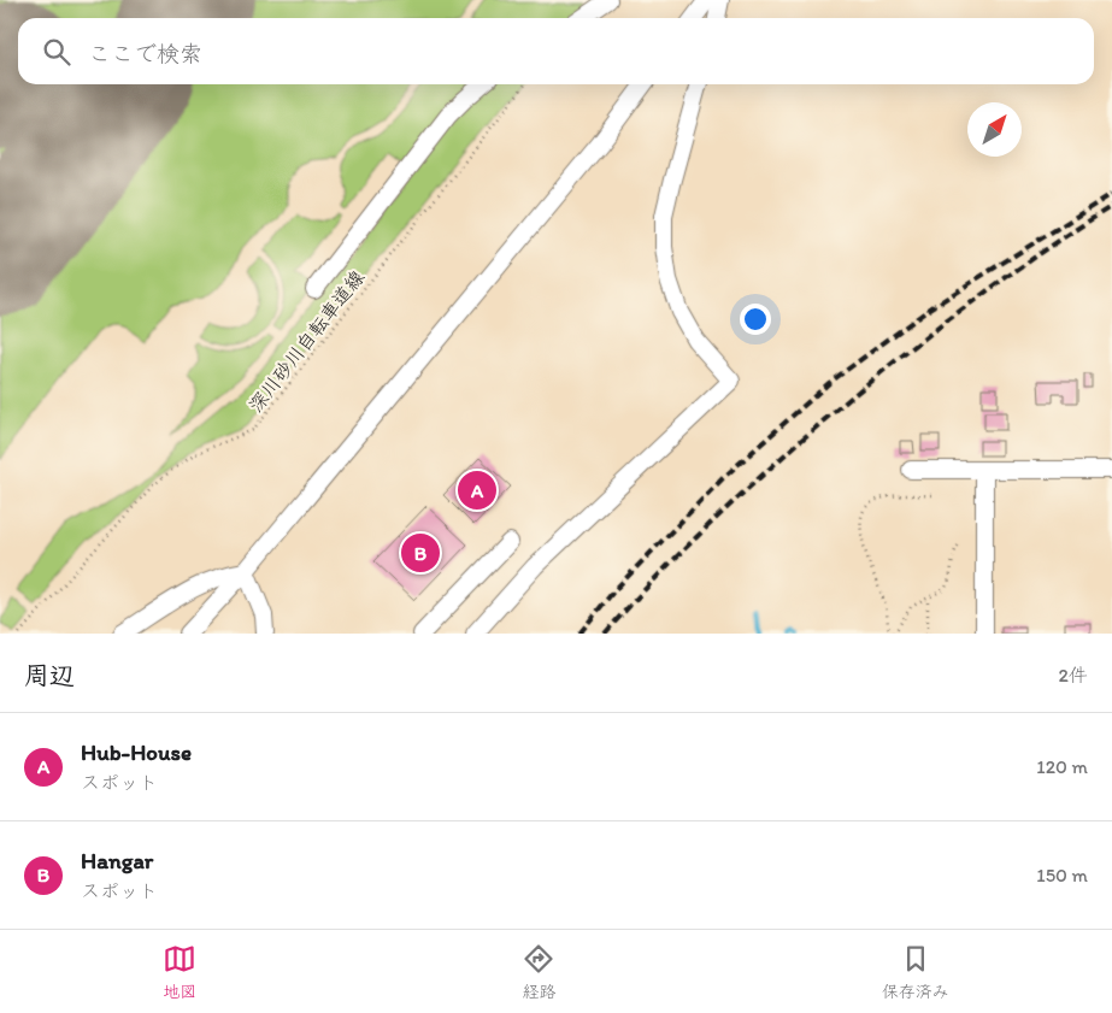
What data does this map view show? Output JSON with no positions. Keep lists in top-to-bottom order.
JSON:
{
  "streets": {
    "path": ["深川砂川自転車道線"]
  },
  "north": "top right",
  "page": {
    "search": "ここで検索",
    "pins": ["A", "B"],
    "heading": ["周辺", "2件"],
    "list": [
      {
        "mark": "A",
        "name": "Hub-House",
        "note": "スポット",
        "value": "120 m"
      },
      {
        "mark": "B",
        "name": "Hangar",
        "note": "スポット",
        "value": "150 m"
      }
    ],
    "nav": ["地図", "経路", "保存済み"]
  }
}
